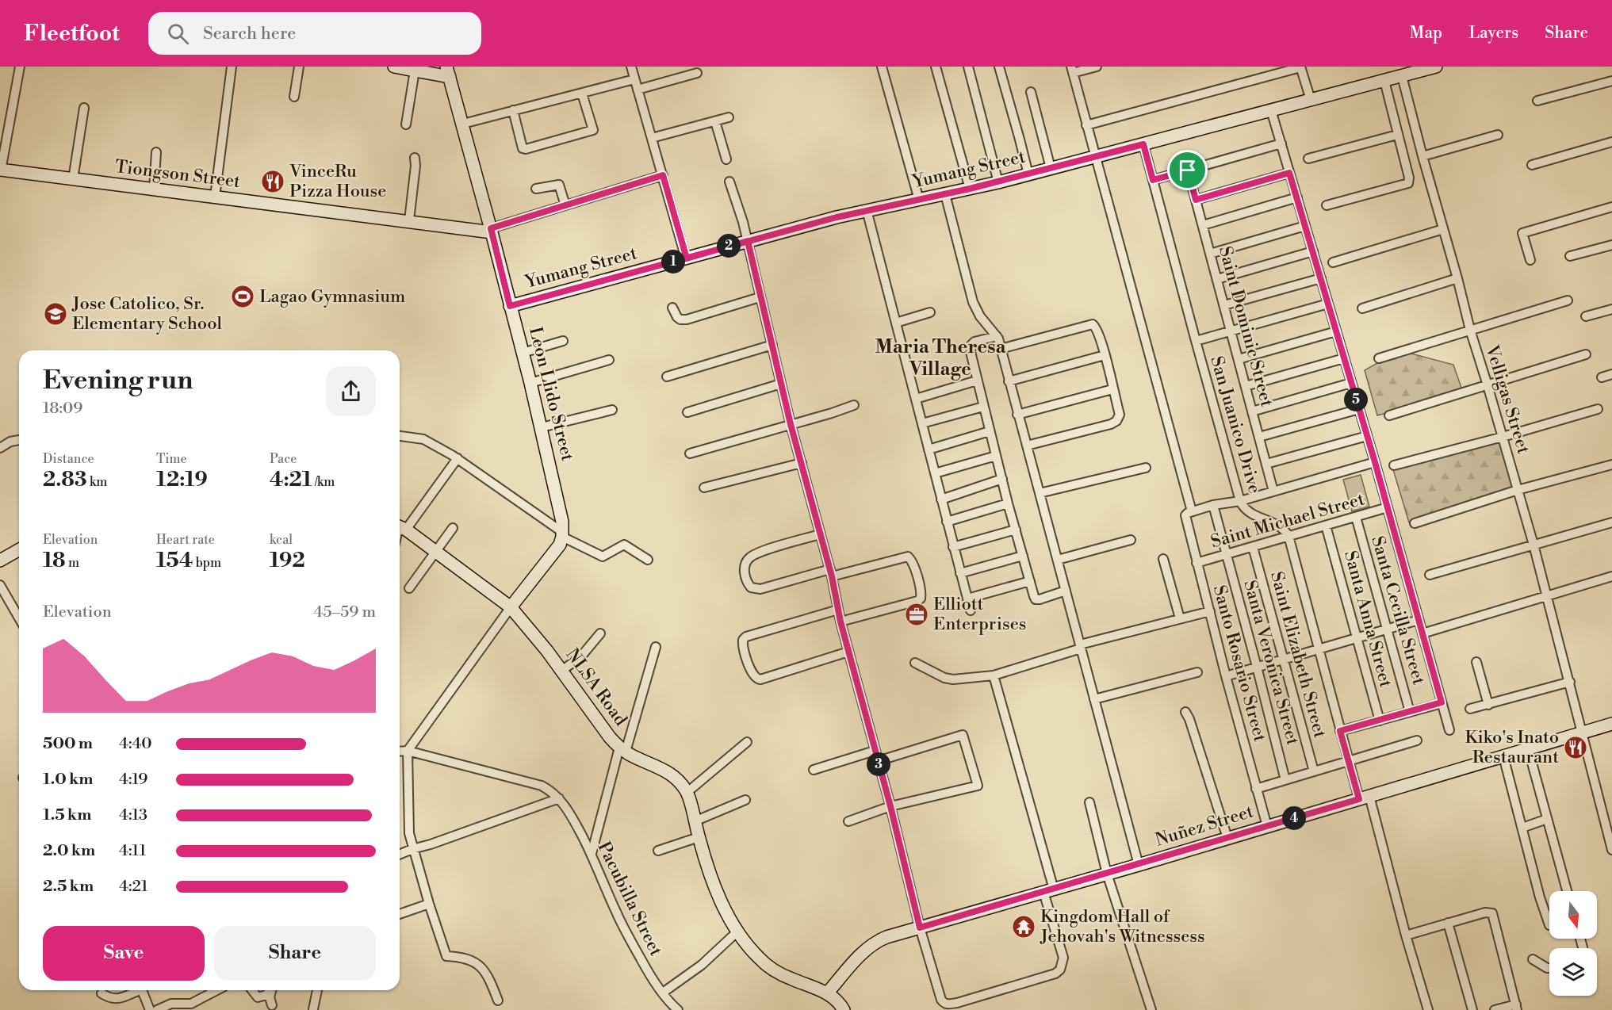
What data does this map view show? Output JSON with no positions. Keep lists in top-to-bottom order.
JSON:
{
  "streets": {
    "main road": [
      "Yumang Street",
      "Tiongson Street",
      "Leon Llido Street",
      "NLSA Road",
      "Nuñez Street"
    ],
    "street": [
      "Saint Dominic Street",
      "Velligas Street",
      "San Juanico Drive",
      "Saint Michael Street",
      "Santa Cecilla Street",
      "Santa Anna Street",
      "Saint Elizabeth Street",
      "Santa Veronica Street",
      "Santo Rosario Street",
      "Pacubilla Street"
    ]
  },
  "crossings": [
    ["Yumang Street", "Leon Llido Street"],
    ["Yumang Street", "Velligas Street"],
    ["Yumang Street", "San Juanico Drive"],
    ["Tiongson Street", "Leon Llido Street"],
    ["Velligas Street", "Nuñez Street"],
    ["San Juanico Drive", "Saint Michael Street"],
    ["Saint Michael Street", "Santa Cecilla Street"],
    ["Saint Michael Street", "Santa Anna Street"],
    ["Saint Michael Street", "Saint Elizabeth Street"],
    ["Saint Michael Street", "Santa Veronica Street"],
    ["Saint Michael Street", "Santo Rosario Street"],
    ["Santo Rosario Street", "Nuñez Street"],
    ["NLSA Road", "Nuñez Street"]
  ],
  "districts": ["Maria Theresa Village"],
  "places": {
    "restaurant": ["VinceRu Pizza House", "Kiko's Inato Restaurant"],
    "sports": ["Lagao Gymnasium"],
    "school or university": ["Jose Catolico, Sr. Elementary School"],
    "office": ["Elliott Enterprises"],
    "temple": ["Kingdom Hall of Jehovah's Witnessess"]
  },
  "north": "bottom",
  "page": {
    "header": "Fleetfoot",
    "search": "Search here",
    "nav": ["Map", "Layers", "Share"],
    "pins": [
      "2",
      "1",
      "5",
      "3",
      "4"
    ],
    "heading": ["Evening run", "18:09"],
    "stats": [
      ["Distance", "2.83 km"],
      ["Time", "12:19"],
      ["Pace", "4:21 /km"],
      ["Elevation", "18 m"],
      ["Heart rate", "154 bpm"],
      ["kcal", "192"]
    ],
    "chart": ["Elevation", "45–59 m"],
    "list": [
      {
        "name": "500 m",
        "note": "4:40"
      },
      {
        "name": "1.0 km",
        "note": "4:19"
      },
      {
        "name": "1.5 km",
        "note": "4:13"
      },
      {
        "name": "2.0 km",
        "note": "4:11"
      },
      {
        "name": "2.5 km",
        "note": "4:21"
      }
    ],
    "buttons": ["Save", "Share"]
  }
}
